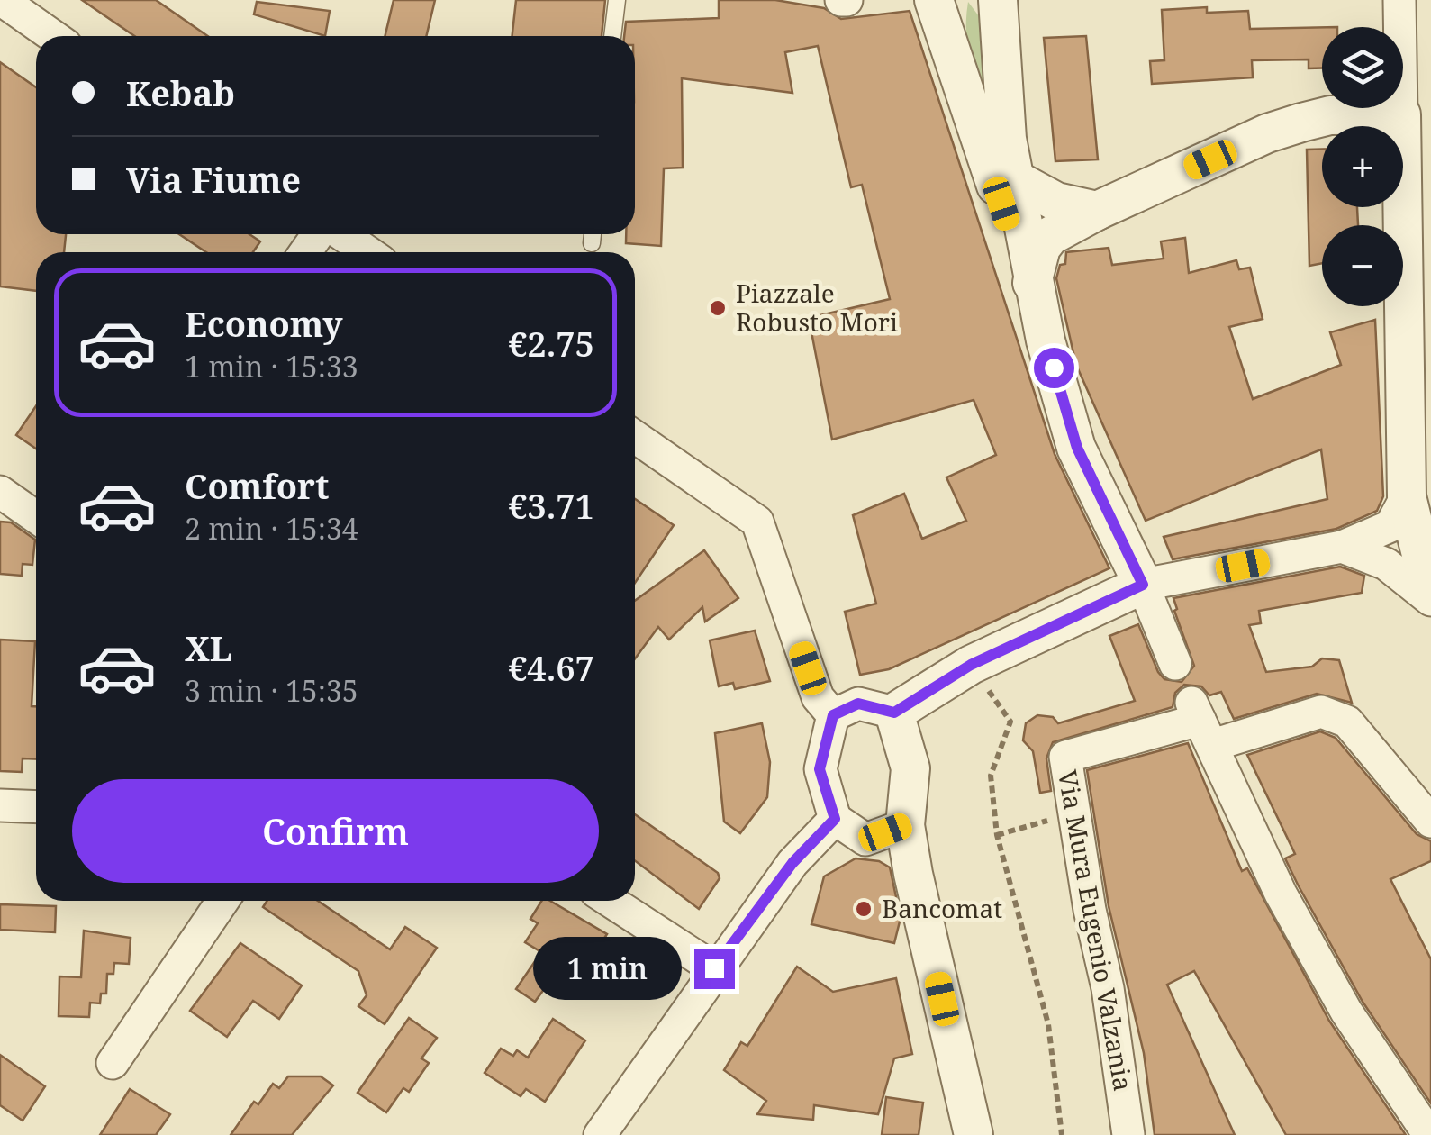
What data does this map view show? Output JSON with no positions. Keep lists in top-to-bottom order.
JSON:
{
  "streets": {
    "street": ["Via Mura Eugenio Valzania"]
  },
  "places": ["Piazzale Robusto Mori", "Bancomat"],
  "page": {
    "map_buttons": ["+", "−"],
    "banner": ["Kebab", "Via Fiume"],
    "list": [
      {
        "name": "Economy",
        "note": "1 min · 15:33",
        "value": "€2.75"
      },
      {
        "name": "Comfort",
        "note": "2 min · 15:34",
        "value": "€3.71"
      },
      {
        "name": "XL",
        "note": "3 min · 15:35",
        "value": "€4.67"
      }
    ],
    "buttons": "Confirm",
    "bubble": "1 min"
  }
}
